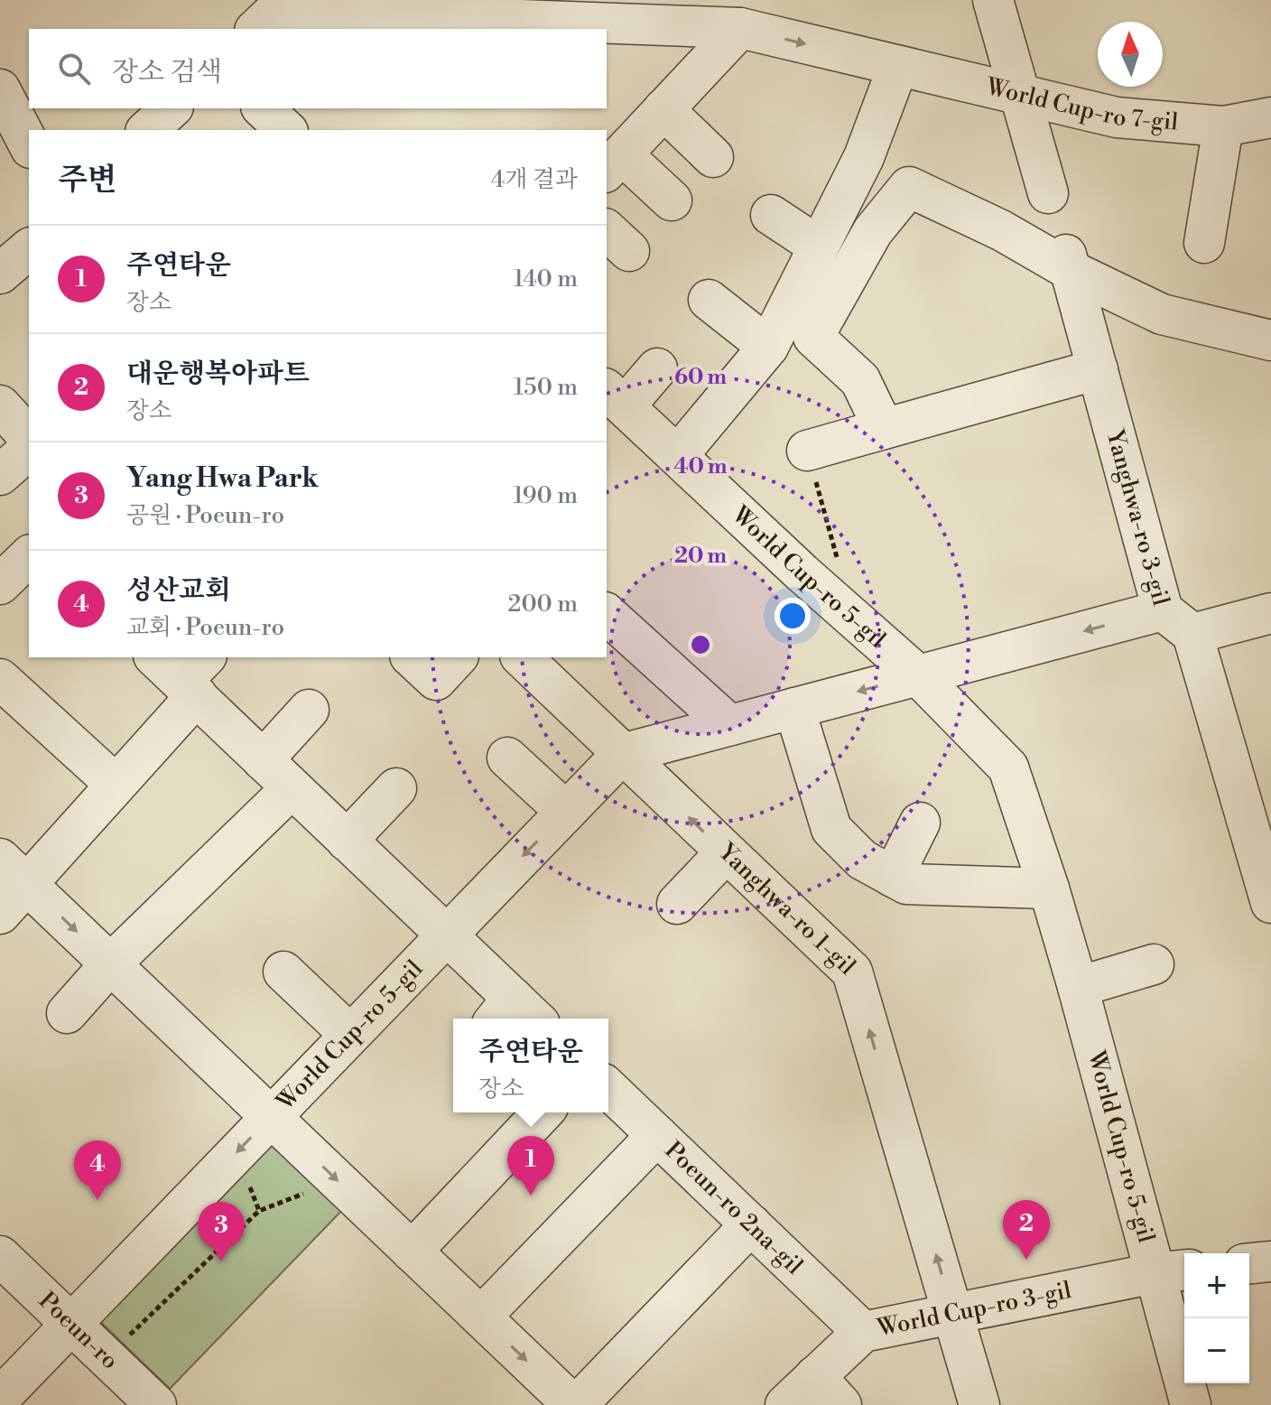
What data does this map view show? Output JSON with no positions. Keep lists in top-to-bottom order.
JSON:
{
  "streets": {
    "street": [
      "World Cup-ro 7-gil",
      "Yanghwa-ro 3-gil",
      "World Cup-ro 5-gil",
      "Yanghwa-ro 1-gil",
      "Poeun-ro 2na-gil",
      "World Cup-ro 3-gil",
      "Poeun-ro"
    ]
  },
  "crossings": [
    ["Yanghwa-ro 3-gil", "World Cup-ro 5-gil"],
    ["World Cup-ro 5-gil", "Yanghwa-ro 1-gil"],
    ["World Cup-ro 5-gil", "World Cup-ro 3-gil"],
    ["World Cup-ro 5-gil", "Poeun-ro"],
    ["Yanghwa-ro 1-gil", "World Cup-ro 3-gil"],
    ["Poeun-ro 2na-gil", "World Cup-ro 3-gil"]
  ],
  "north": "top",
  "page": {
    "search": "장소 검색",
    "heading": ["주변", "4개 결과"],
    "list": [
      {
        "mark": "1",
        "name": "주연타운",
        "note": "장소",
        "value": "140 m"
      },
      {
        "mark": "2",
        "name": "대운행복아파트",
        "note": "장소",
        "value": "150 m"
      },
      {
        "mark": "3",
        "name": "Yang Hwa Park",
        "note": "공원 · Poeun-ro",
        "value": "190 m"
      },
      {
        "mark": "4",
        "name": "성산교회",
        "note": "교회 · Poeun-ro",
        "value": "200 m"
      }
    ],
    "popup": ["주연타운", "장소"],
    "pins": [
      "1",
      "4",
      "2",
      "3"
    ],
    "map_buttons": ["+", "−"]
  },
  "rings": ["60 m", "40 m", "20 m"]
}
